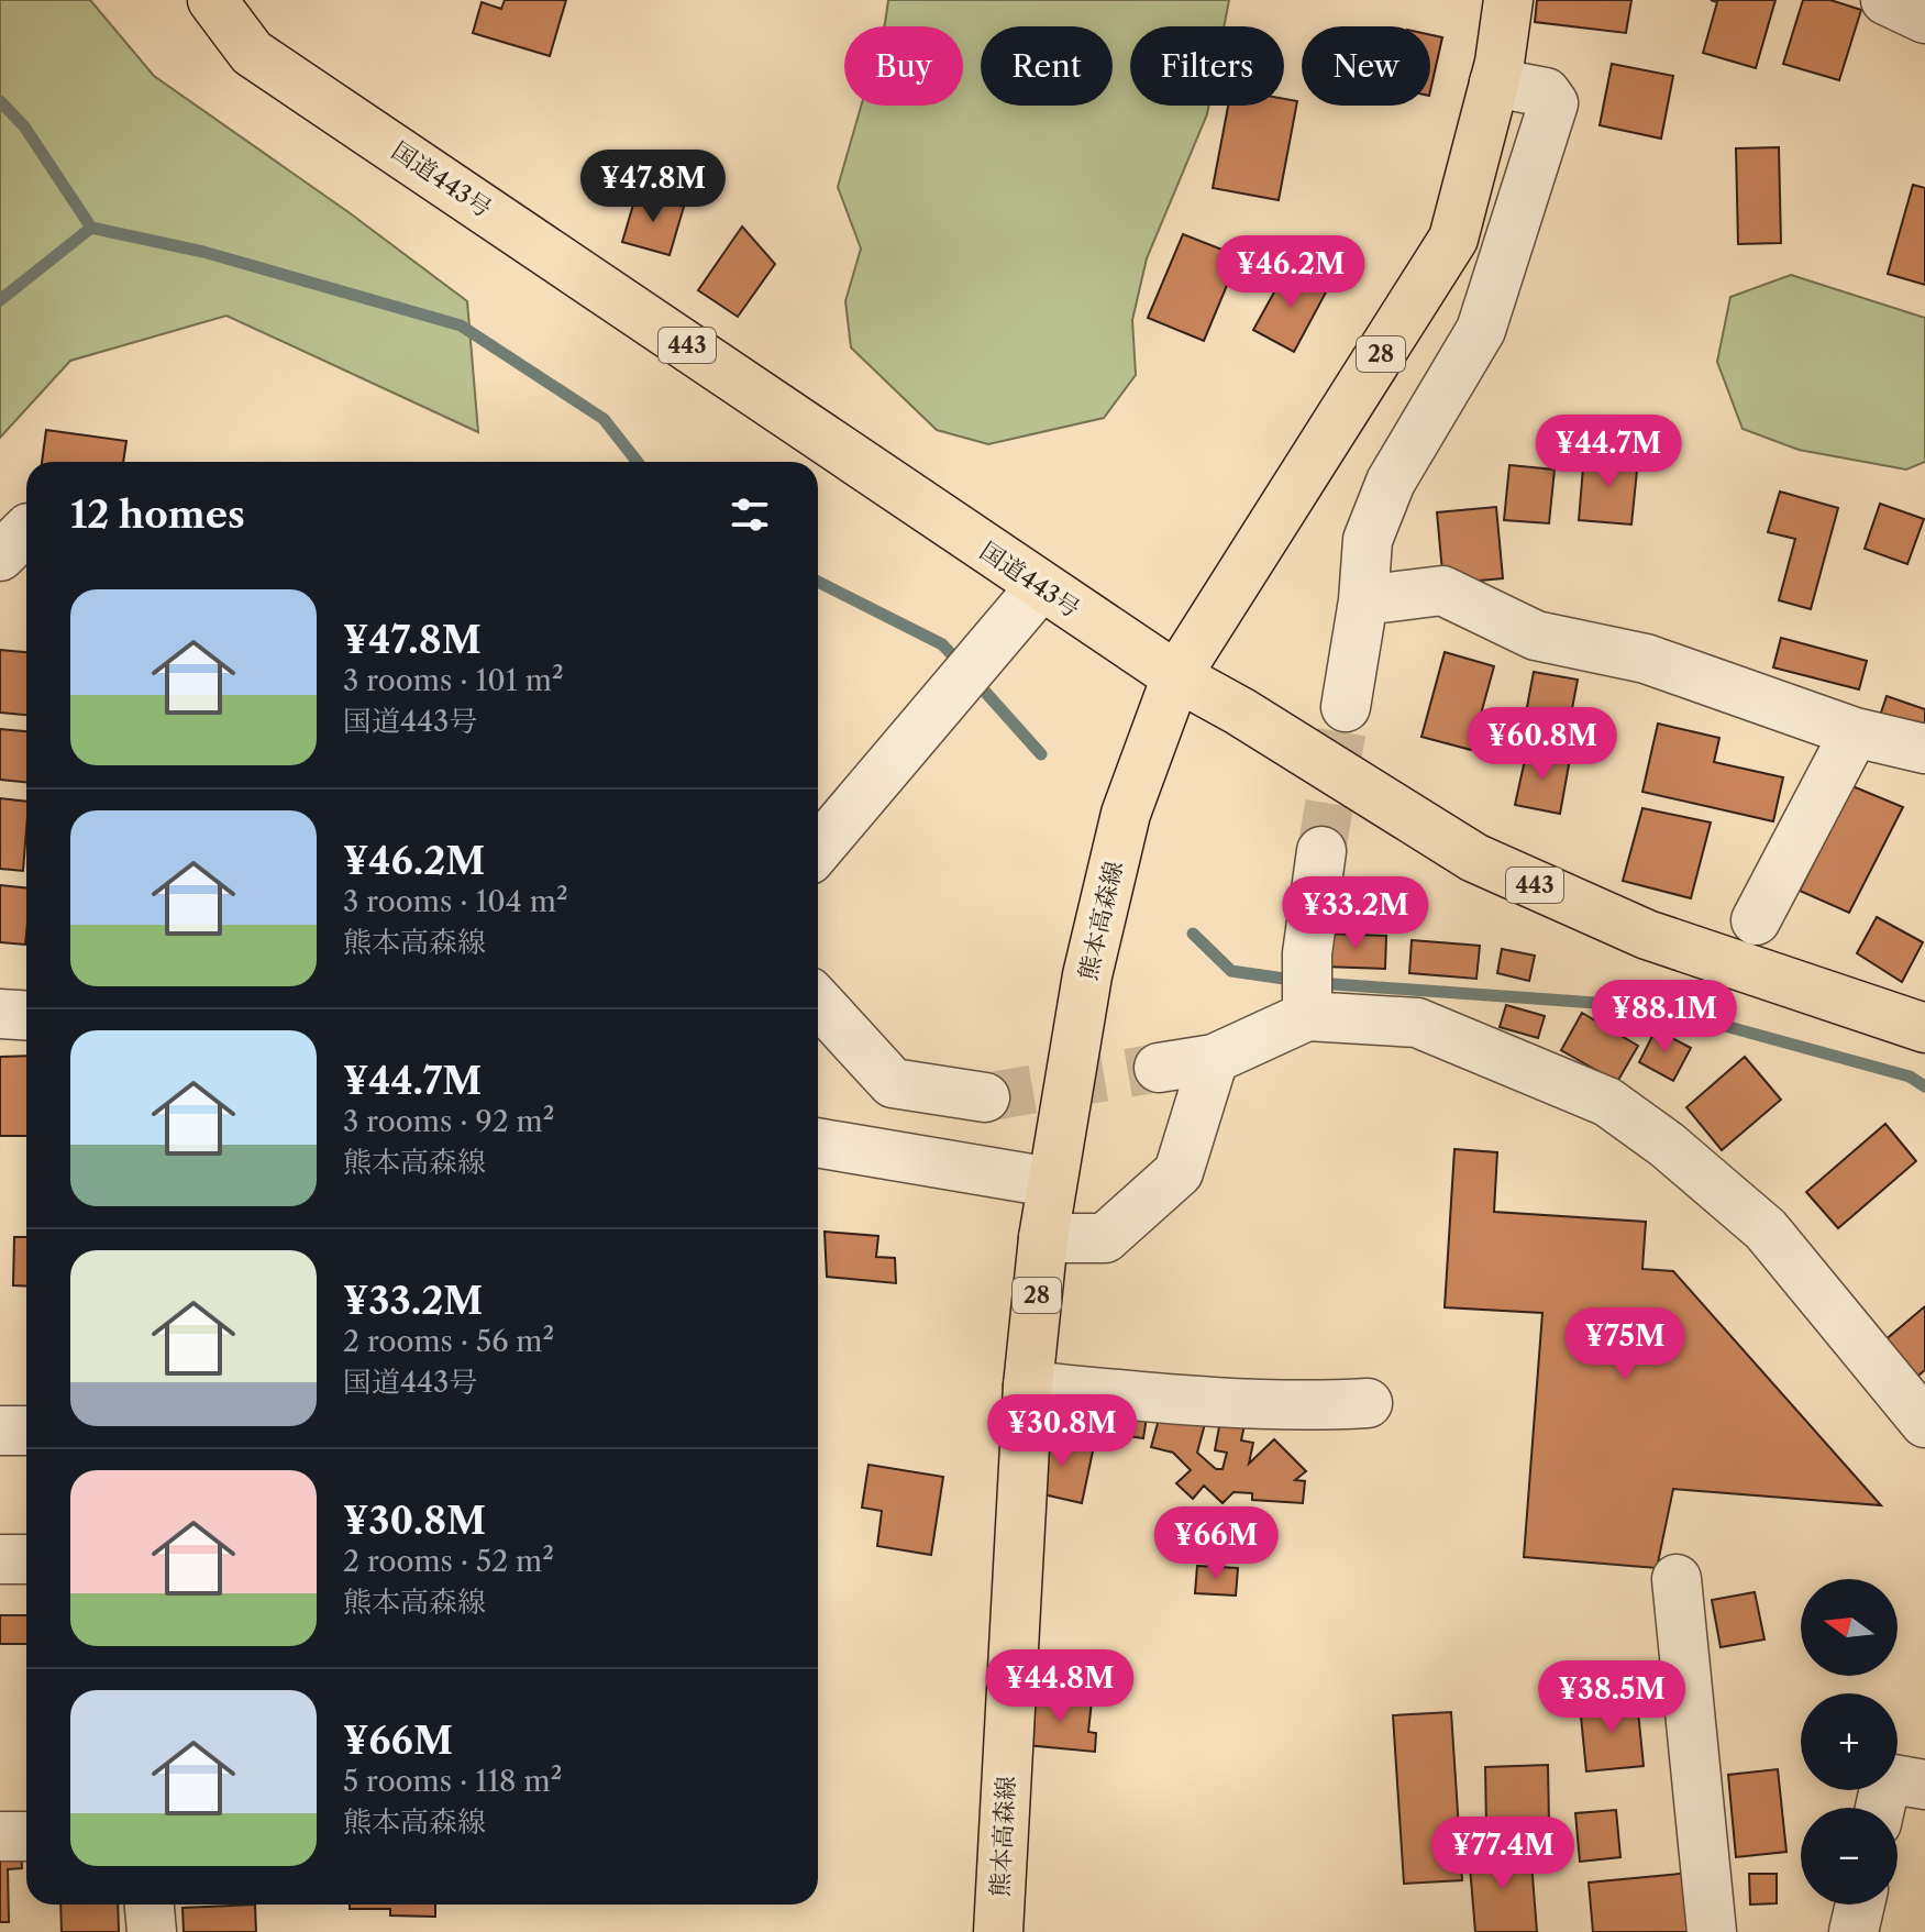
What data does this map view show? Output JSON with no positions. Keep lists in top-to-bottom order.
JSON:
{
  "streets": {
    "main road": [
      "国道443号",
      "443",
      "28",
      "熊本高森線"
    ]
  },
  "crossings": [
    ["国道443号", "熊本高森線"]
  ],
  "north": "left",
  "page": {
    "chip": [
      "Buy",
      "Rent",
      "Filters",
      "New"
    ],
    "price": [
      "¥47.8M",
      "¥46.2M",
      "¥44.7M",
      "¥60.8M",
      "¥33.2M",
      "¥88.1M",
      "¥75M",
      "¥30.8M",
      "¥66M",
      "¥44.8M",
      "¥38.5M",
      "¥77.4M"
    ],
    "heading": "12 homes",
    "list": [
      {
        "name": "¥47.8M",
        "note": "3 rooms · 101 m² · 国道443号"
      },
      {
        "name": "¥46.2M",
        "note": "3 rooms · 104 m² · 熊本高森線"
      },
      {
        "name": "¥44.7M",
        "note": "3 rooms · 92 m² · 熊本高森線"
      },
      {
        "name": "¥33.2M",
        "note": "2 rooms · 56 m² · 国道443号"
      },
      {
        "name": "¥30.8M",
        "note": "2 rooms · 52 m² · 熊本高森線"
      },
      {
        "name": "¥66M",
        "note": "5 rooms · 118 m² · 熊本高森線"
      }
    ],
    "map_buttons": ["+", "−"]
  }
}
